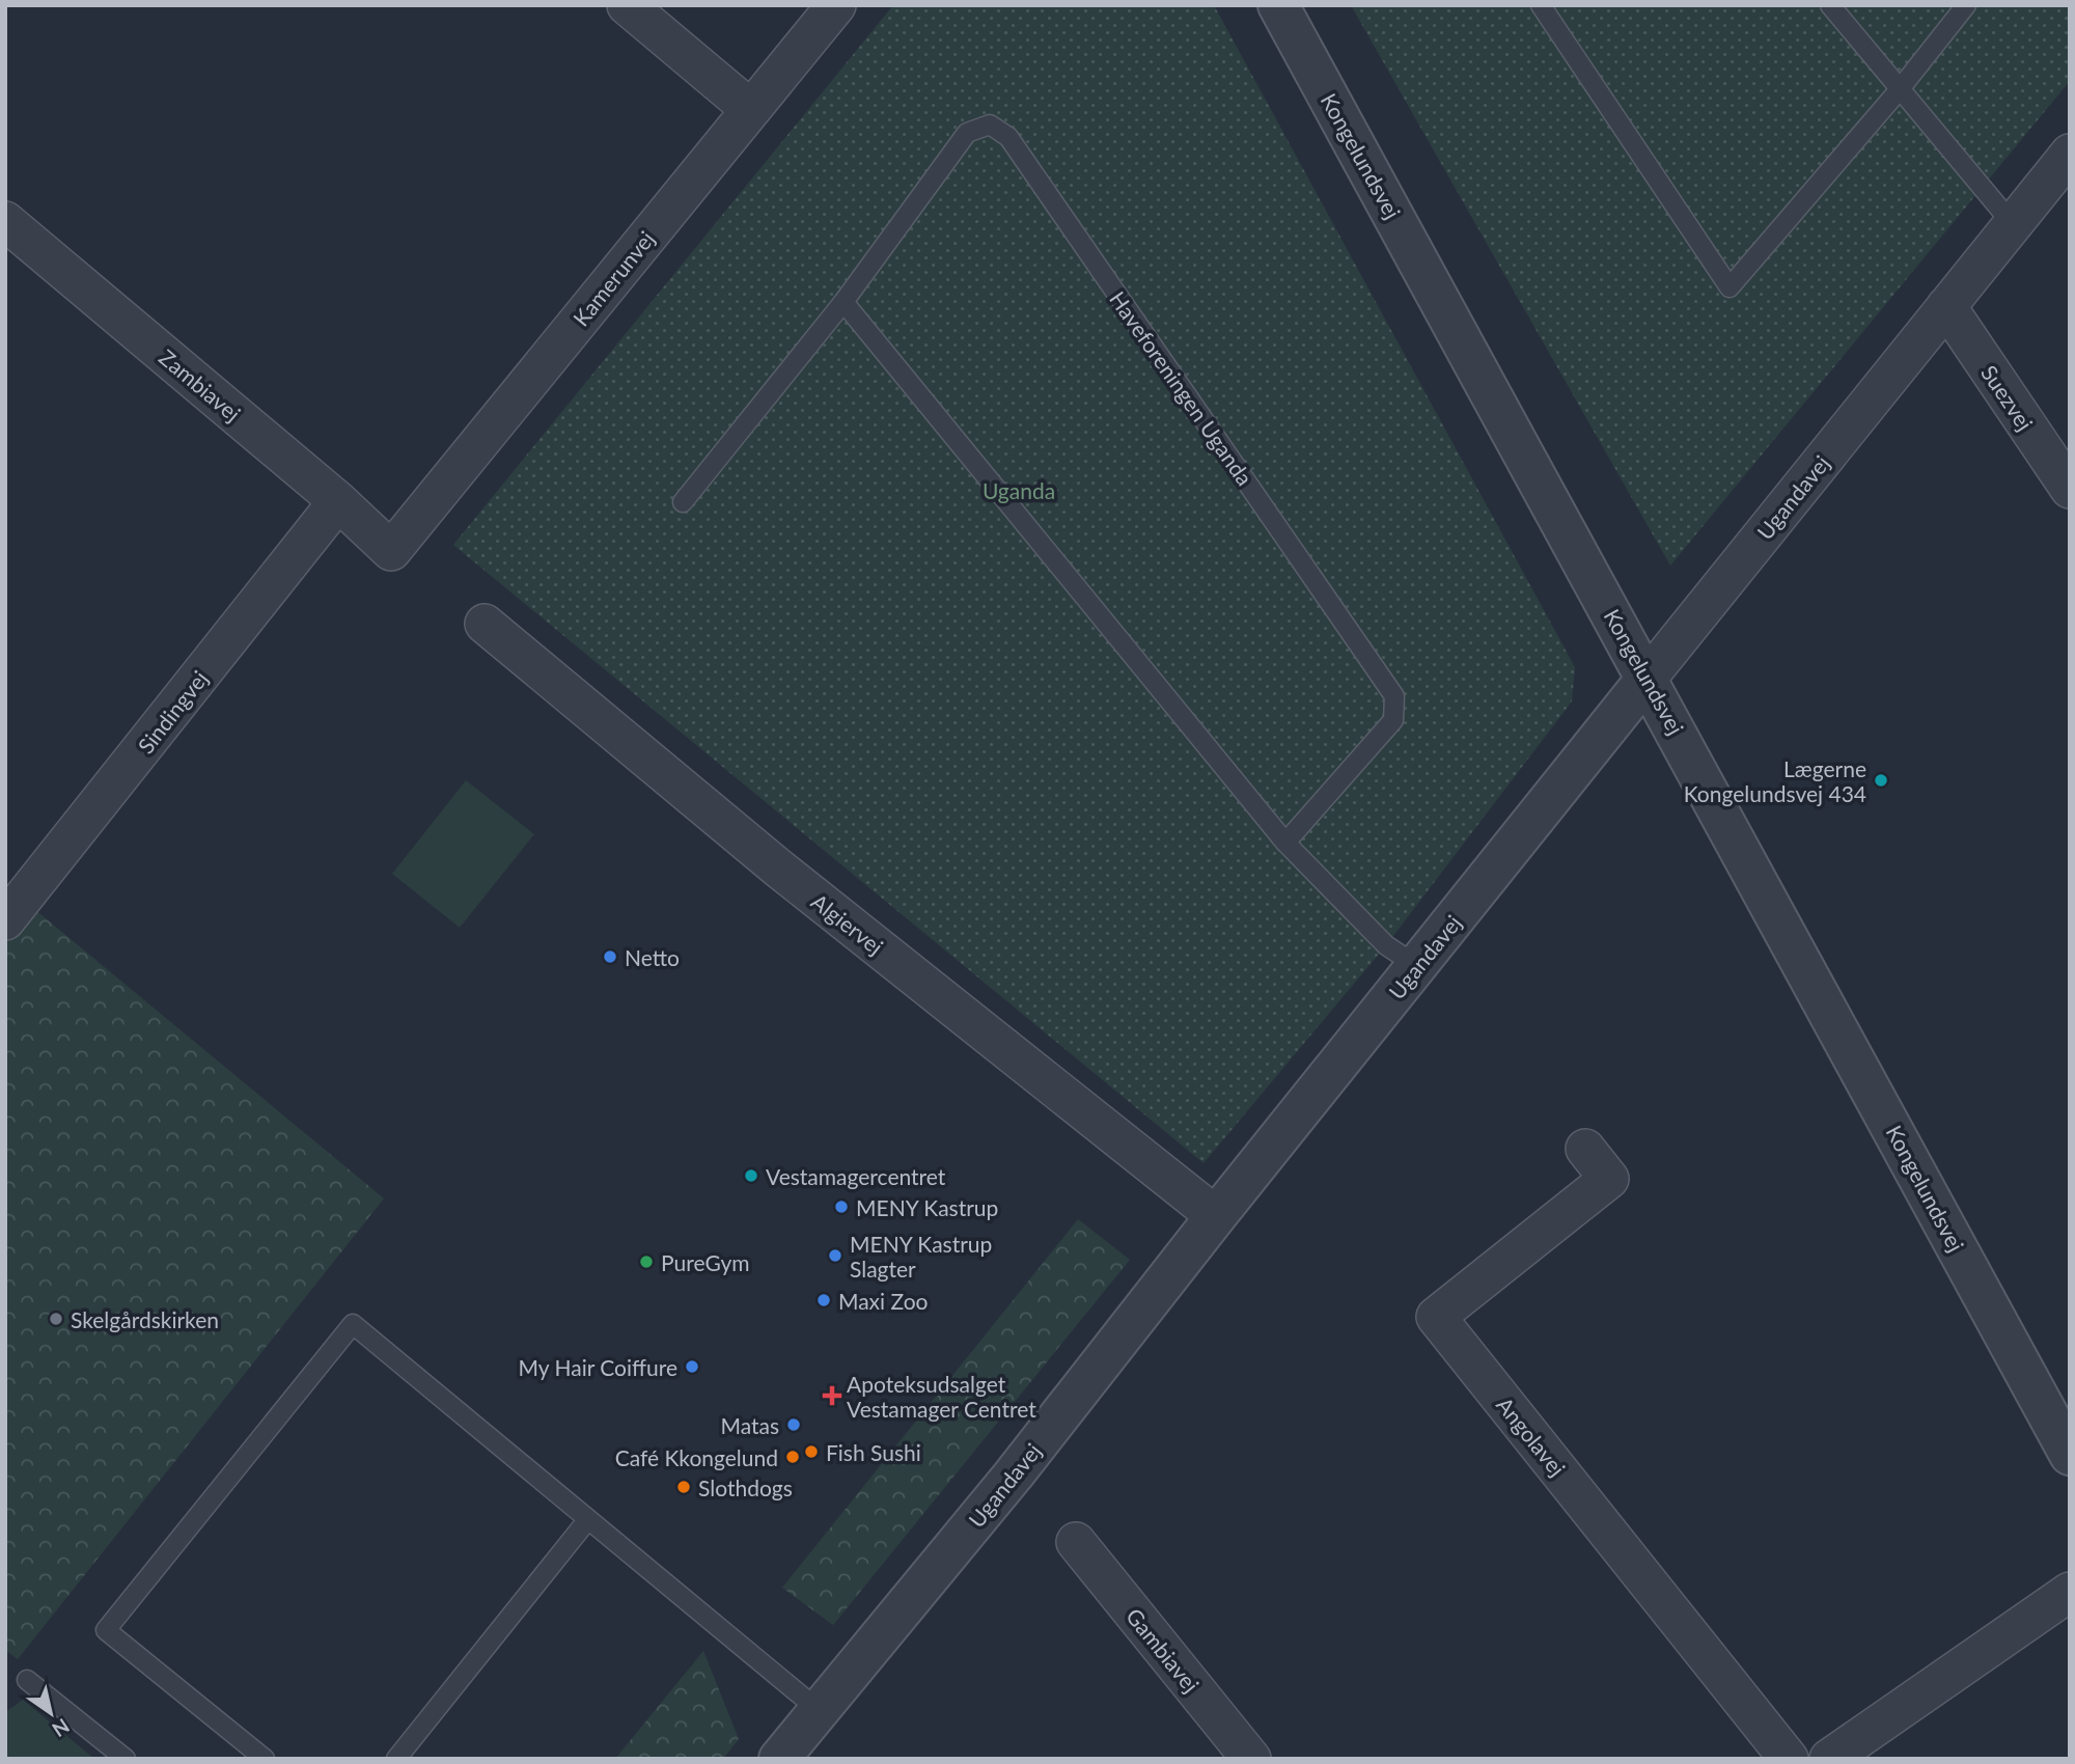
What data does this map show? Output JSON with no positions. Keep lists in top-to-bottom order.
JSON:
{
  "streets": {
    "street": [
      "Kongelundsvej",
      "Kamerunvej",
      "Zambiavej",
      "Suezvej",
      "Ugandavej",
      "Sindingvej",
      "Algiervej",
      "Angolavej",
      "Gambiavej"
    ],
    "lane": ["Haveforeningen Uganda"]
  },
  "crossings": [
    ["Kongelundsvej", "Ugandavej"],
    ["Kamerunvej", "Zambiavej"],
    ["Zambiavej", "Sindingvej"],
    ["Suezvej", "Ugandavej"],
    ["Ugandavej", "Algiervej"]
  ],
  "parks": ["Uganda"],
  "places": {
    "other": [
      "Lægerne Kongelundsvej 434",
      "Netto",
      "Vestamagercentret",
      "MENY Kastrup",
      "MENY Kastrup Slagter",
      "PureGym",
      "Maxi Zoo",
      "Skelgårdskirken",
      "My Hair Coiffure",
      "Matas",
      "Fish Sushi",
      "Café Kkongelund",
      "Slothdogs"
    ],
    "health": ["Apoteksudsalget Vestamager Centret"]
  },
  "north": "bottom right"
}
